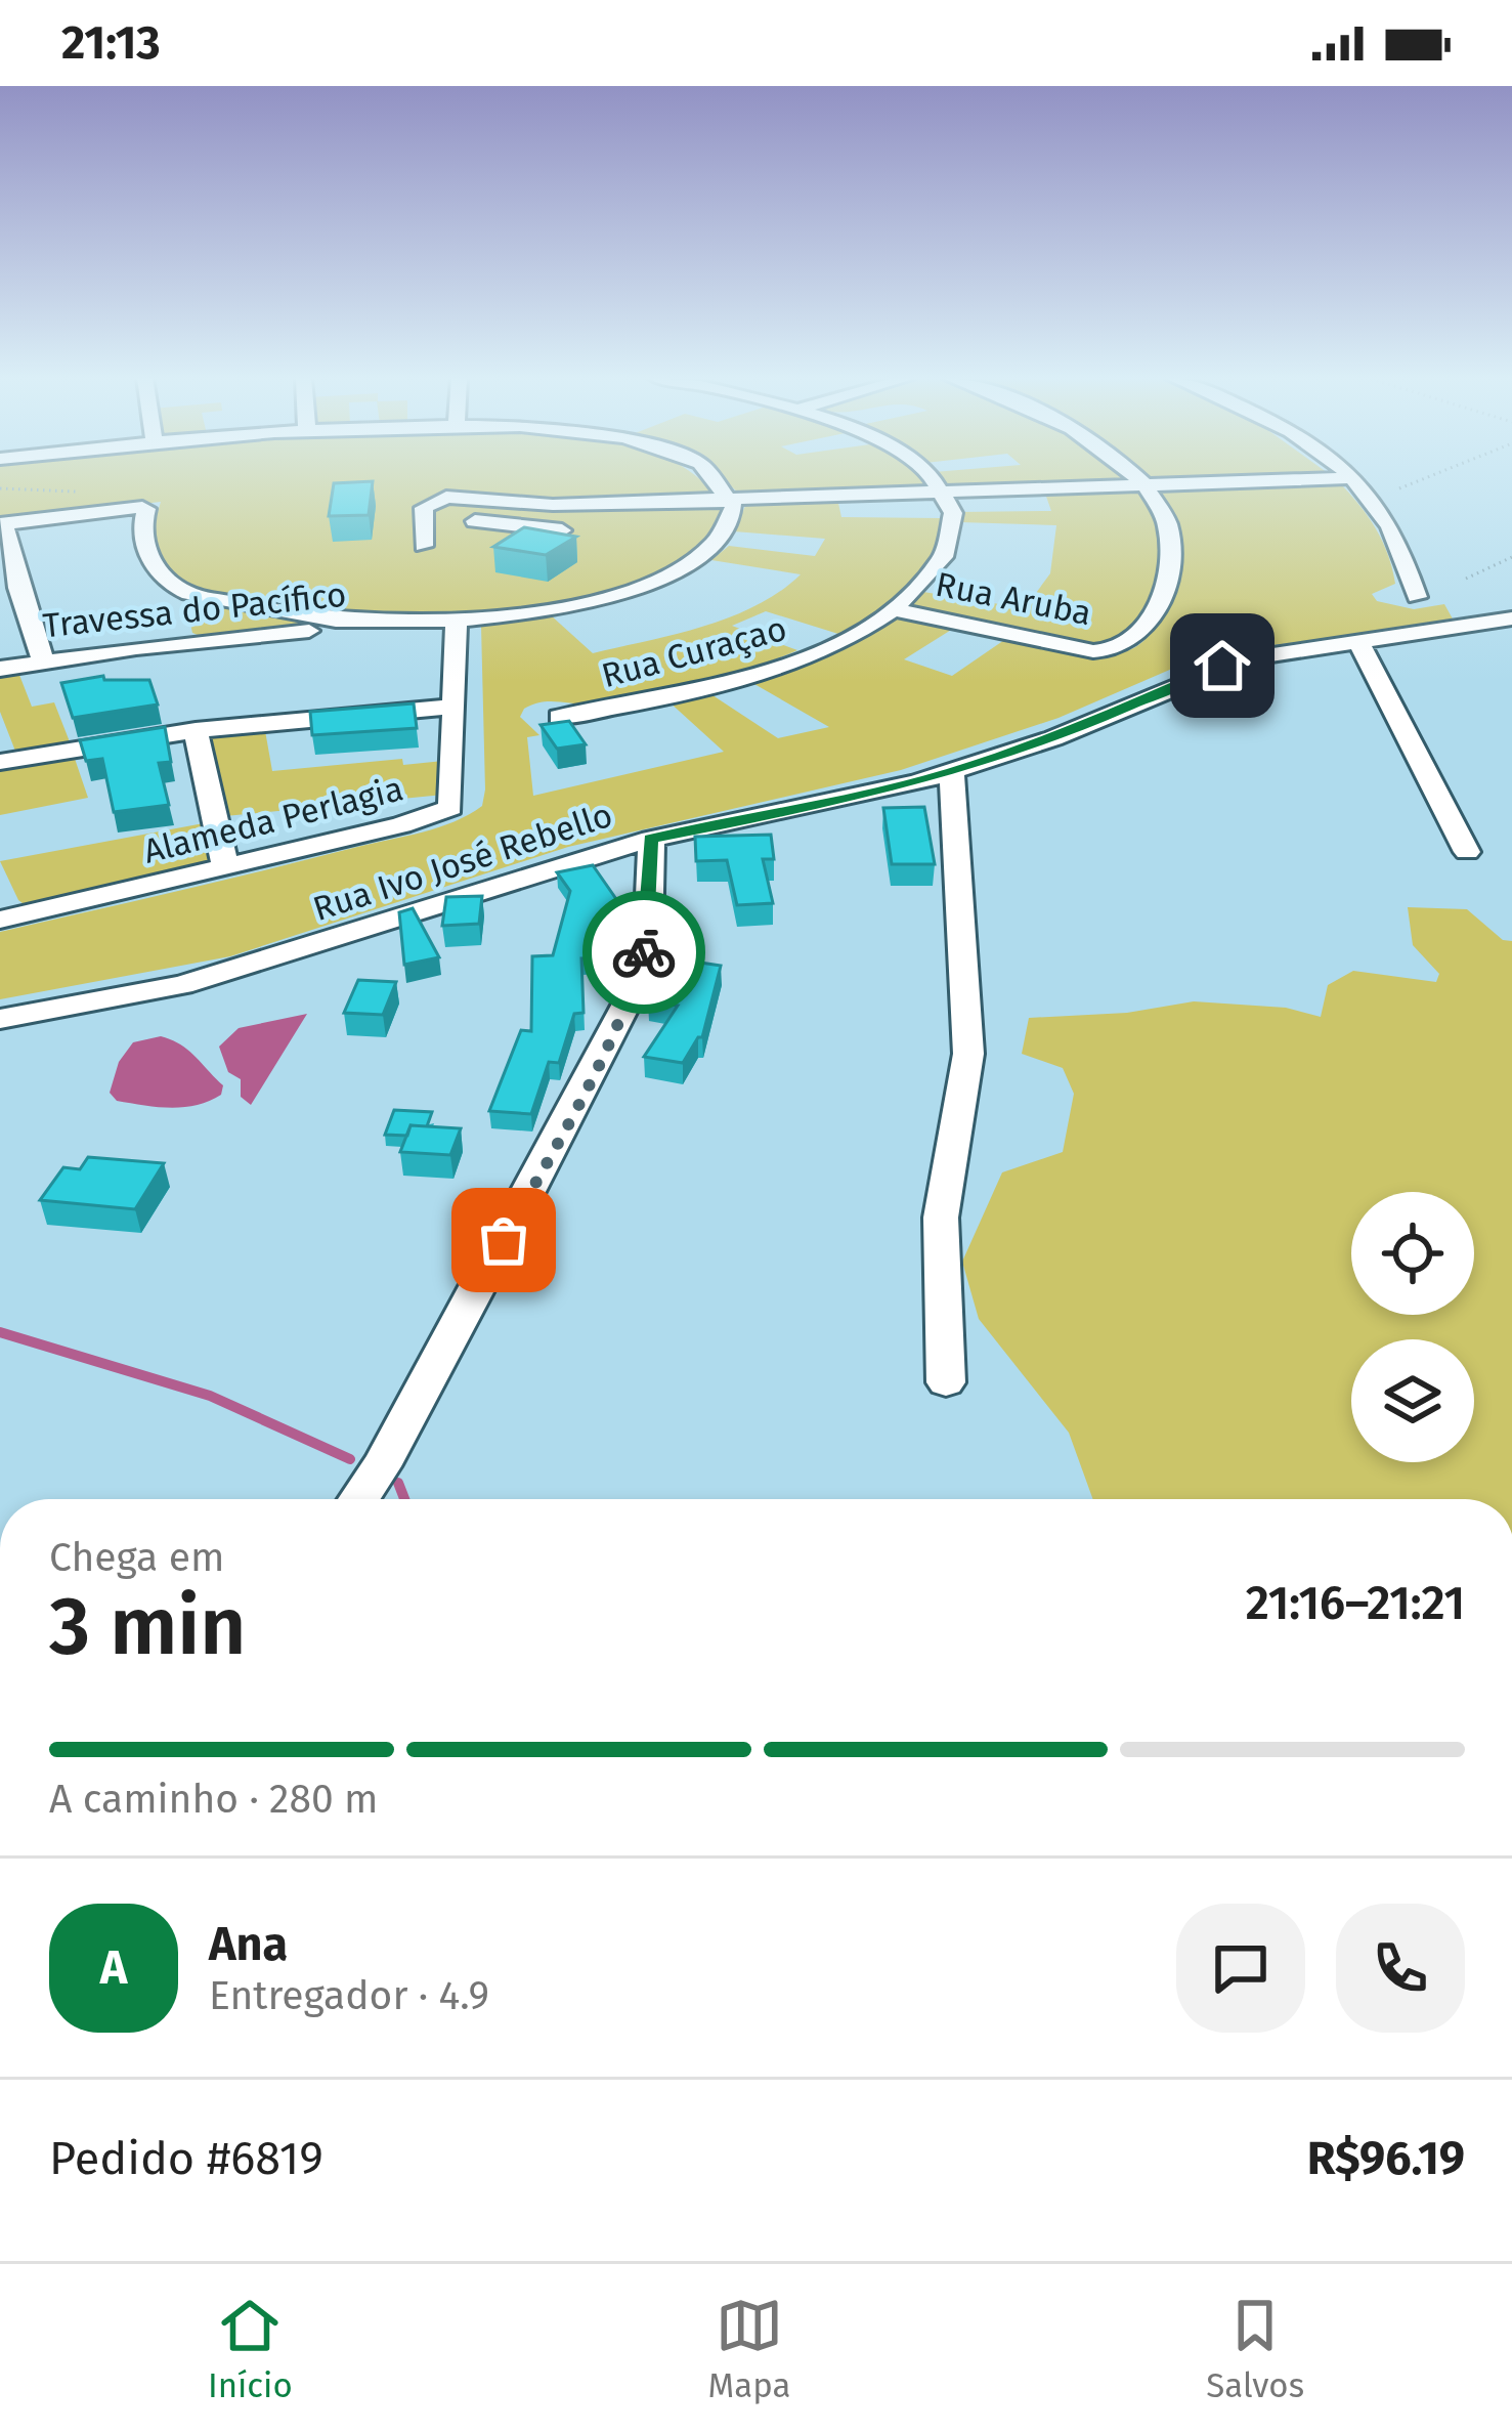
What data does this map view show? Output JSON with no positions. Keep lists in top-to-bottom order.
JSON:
{
  "streets": {
    "street": [
      "Rua Aruba",
      "Travessa do Pacífico",
      "Rua Curaçao",
      "Alameda Perlagia",
      "Rua Ivo José Rebello"
    ]
  },
  "crossings": [
    ["Rua Aruba", "Rua Curaçao"]
  ],
  "page": {
    "status": "21:13",
    "heading": ["3 min", "Chega em", "21:16–21:21"],
    "panel": [
      "Ana",
      "Entregador · 4.9",
      "Pedido #6819",
      "R$96.19"
    ],
    "bar": "A caminho · 280 m",
    "round": "A",
    "tabs": ["Início", "Mapa", "Salvos"]
  }
}
